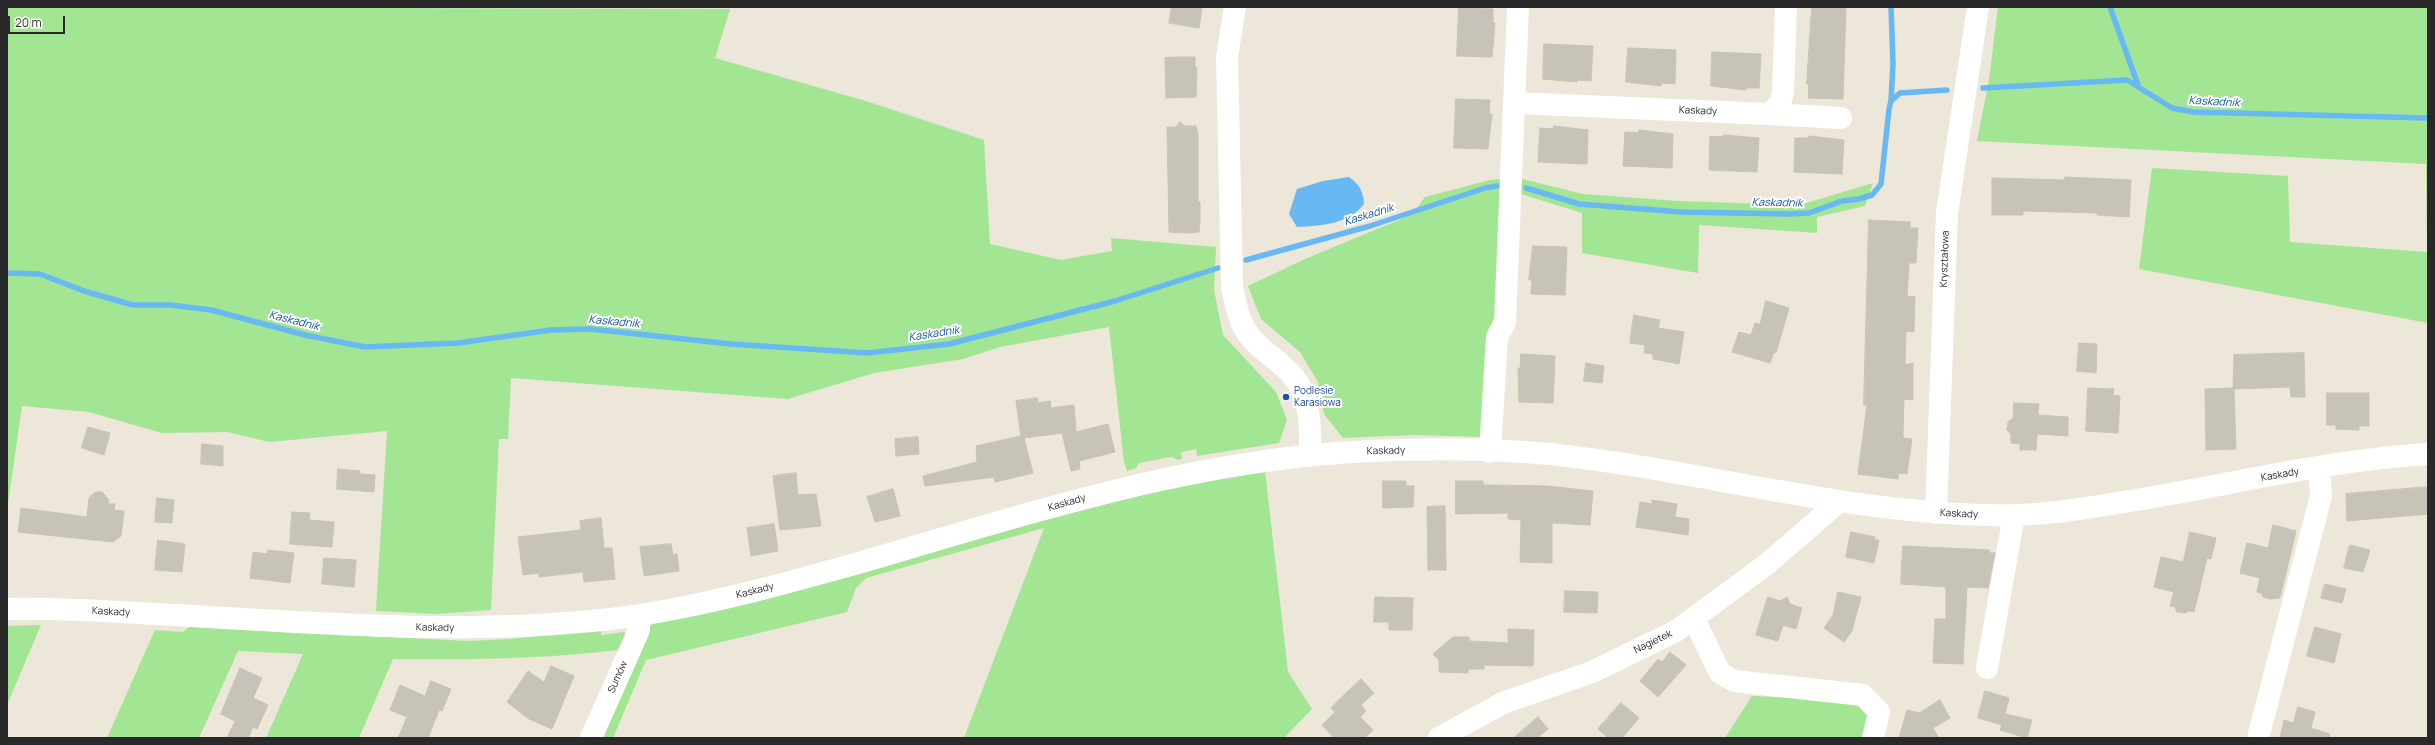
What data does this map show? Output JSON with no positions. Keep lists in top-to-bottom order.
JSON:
{
  "streets": {
    "street": [
      "Kaskady",
      "Kryształowa",
      "Nagietek",
      "Sumów"
    ]
  },
  "crossings": [
    ["Kaskady", "Kryształowa"],
    ["Kaskady", "Nagietek"],
    ["Kaskady", "Sumów"]
  ],
  "water": ["Kaskadnik"],
  "places": ["Podlesie Karasiowa"],
  "scale_bar": "20 m"
}
